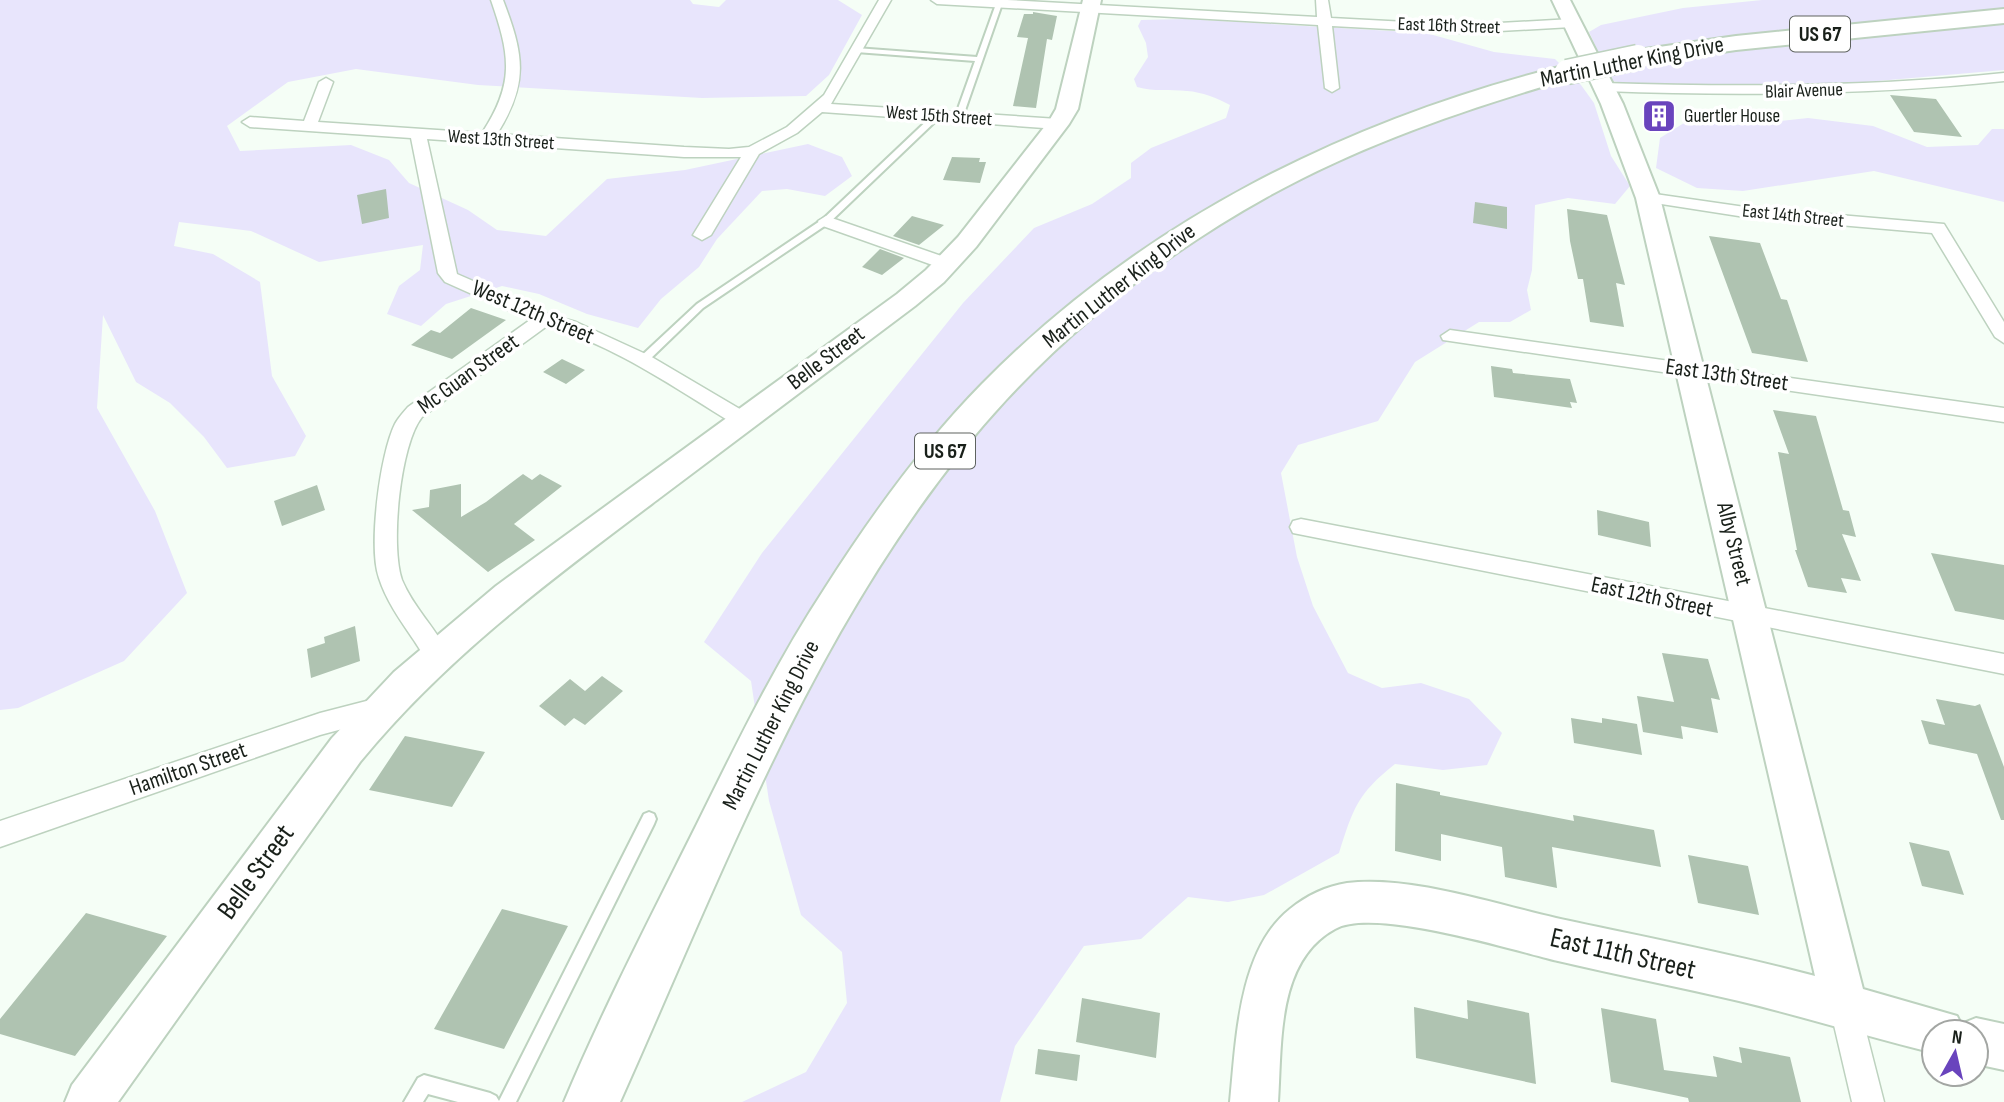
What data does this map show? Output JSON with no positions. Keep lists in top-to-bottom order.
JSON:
{
  "streets": {
    "highway": ["US 67", "Martin Luther King Drive"],
    "street": [
      "East 16th Street",
      "Blair Avenue",
      "West 15th Street",
      "West 13th Street",
      "East 14th Street",
      "West 12th Street",
      "Belle Street",
      "Mc Guan Street",
      "East 13th Street",
      "Alby Street",
      "East 12th Street",
      "Hamilton Street",
      "East 11th Street"
    ]
  },
  "crossings": [
    ["East 16th Street", "Belle Street"],
    ["East 16th Street", "Alby Street"],
    ["Blair Avenue", "Alby Street"],
    ["West 15th Street", "Belle Street"],
    ["West 13th Street", "West 12th Street"],
    ["East 14th Street", "Alby Street"],
    ["West 12th Street", "Belle Street"],
    ["West 12th Street", "Mc Guan Street"],
    ["Belle Street", "Mc Guan Street"],
    ["Belle Street", "Hamilton Street"],
    ["East 13th Street", "Alby Street"],
    ["Alby Street", "East 12th Street"],
    ["Alby Street", "East 11th Street"]
  ],
  "places": {
    "building": ["Guertler House"]
  },
  "north": "top"
}
